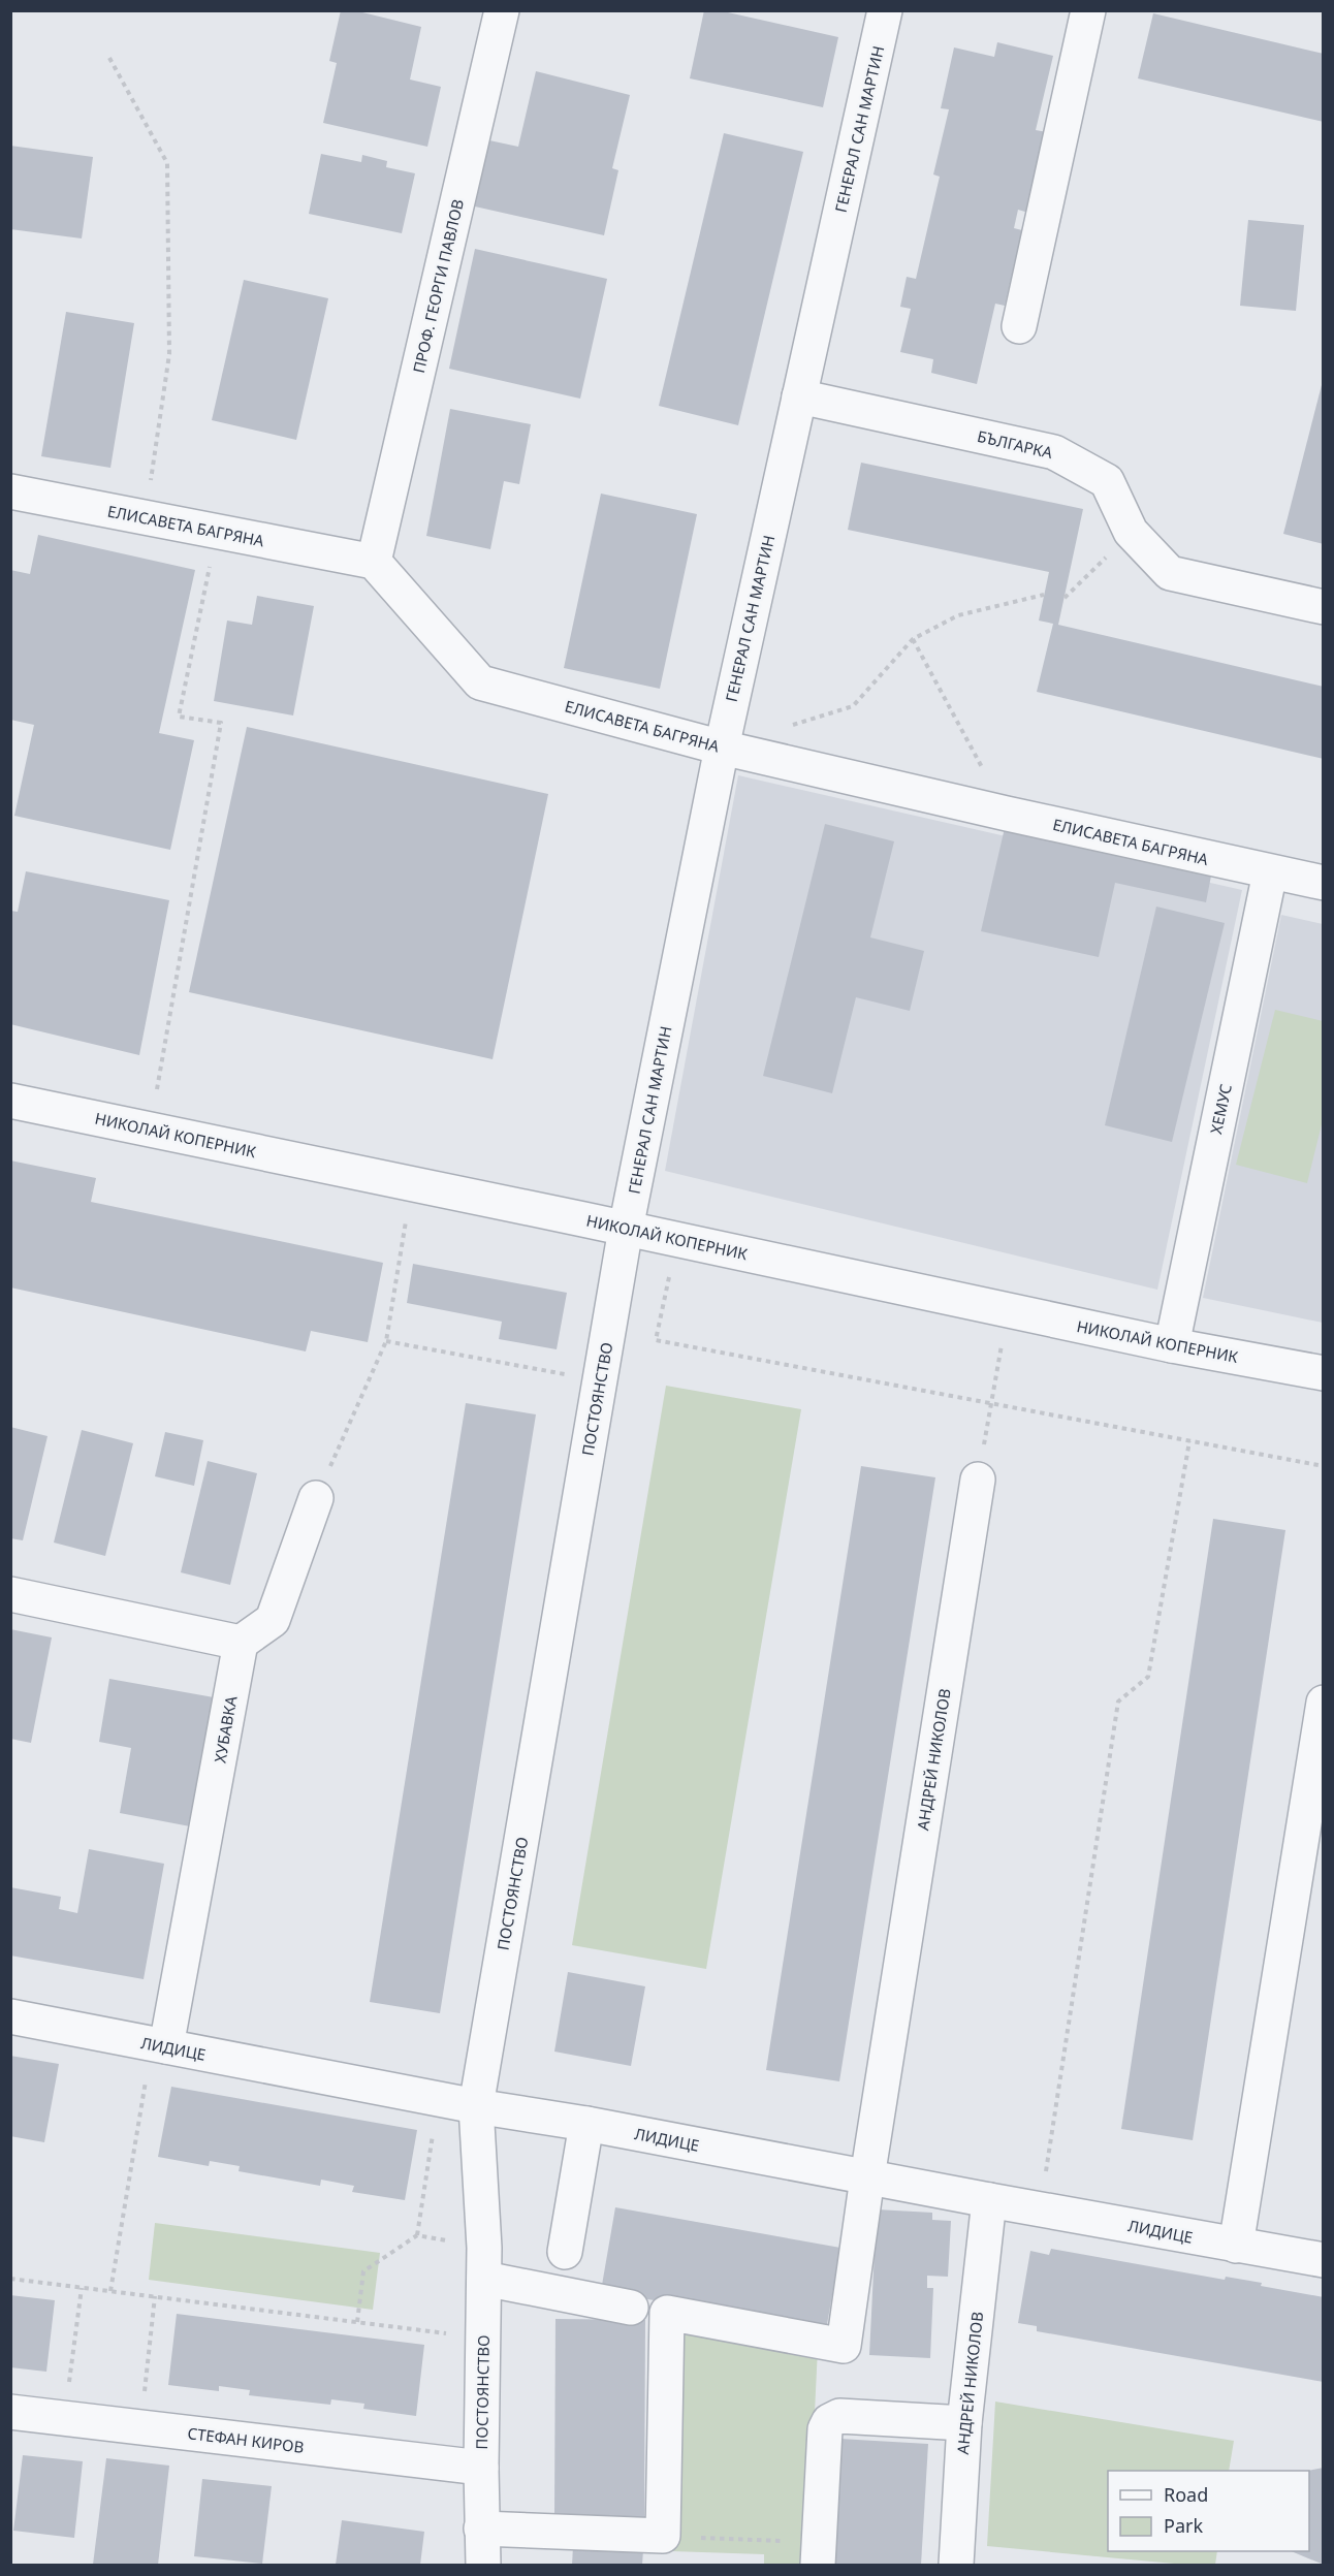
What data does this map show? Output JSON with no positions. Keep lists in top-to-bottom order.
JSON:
{
  "streets": {
    "street": [
      "ГЕНЕРАЛ САН МАРТИН",
      "ПРОФ. ГЕОРГИ ПАВЛОВ",
      "БЪЛГАРКА",
      "ЕЛИСАВЕТА БАГРЯНА",
      "ХЕМУС",
      "НИКОЛАЙ КОПЕРНИК",
      "ПОСТОЯНСТВО",
      "ХУБАВКА",
      "АНДРЕЙ НИКОЛОВ",
      "ЛИДИЦЕ",
      "СТЕФАН КИРОВ"
    ]
  },
  "crossings": [
    ["ГЕНЕРАЛ САН МАРТИН", "БЪЛГАРКА"],
    ["ГЕНЕРАЛ САН МАРТИН", "ЕЛИСАВЕТА БАГРЯНА"],
    ["ГЕНЕРАЛ САН МАРТИН", "НИКОЛАЙ КОПЕРНИК"],
    ["ГЕНЕРАЛ САН МАРТИН", "ПОСТОЯНСТВО"],
    ["ПРОФ. ГЕОРГИ ПАВЛОВ", "ЕЛИСАВЕТА БАГРЯНА"],
    ["ЕЛИСАВЕТА БАГРЯНА", "ХЕМУС"],
    ["ХЕМУС", "НИКОЛАЙ КОПЕРНИК"],
    ["НИКОЛАЙ КОПЕРНИК", "ПОСТОЯНСТВО"],
    ["ПОСТОЯНСТВО", "ЛИДИЦЕ"],
    ["ПОСТОЯНСТВО", "СТЕФАН КИРОВ"],
    ["ХУБАВКА", "ЛИДИЦЕ"],
    ["АНДРЕЙ НИКОЛОВ", "ЛИДИЦЕ"]
  ],
  "legend": ["Road", "Park"]
}
